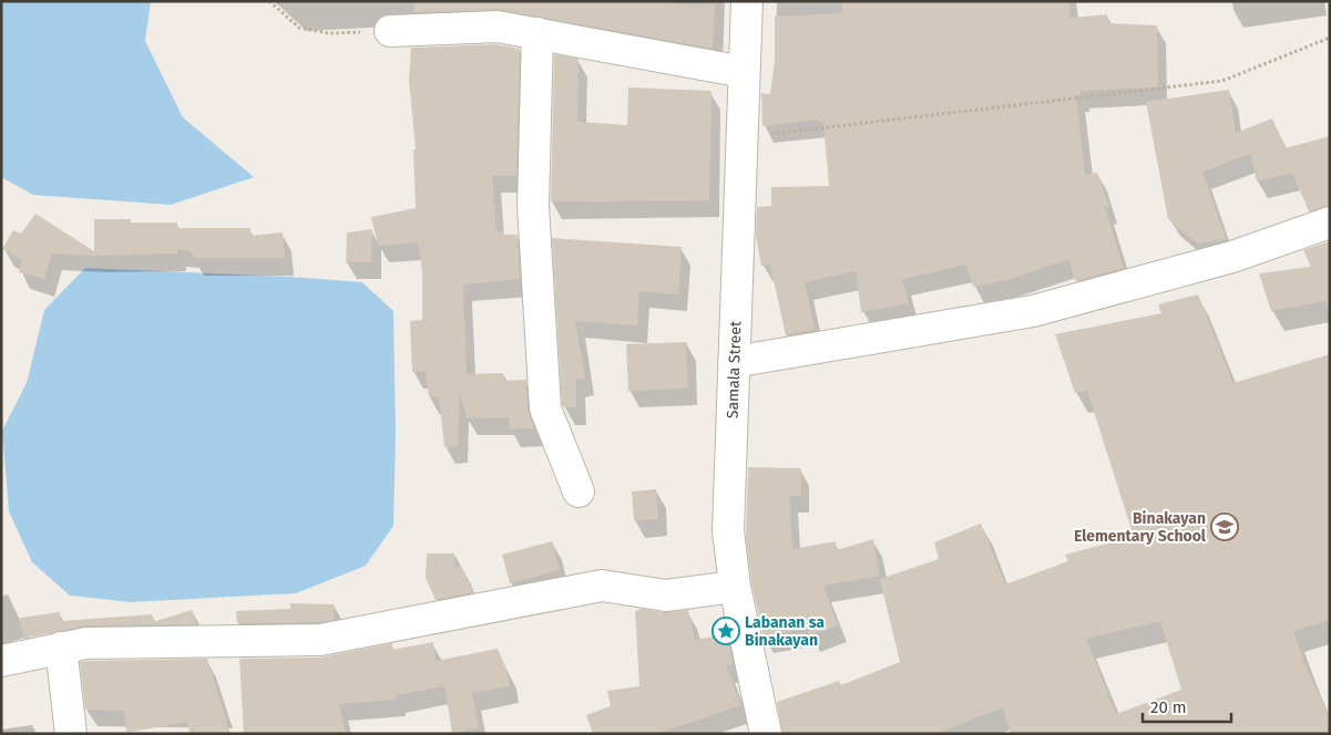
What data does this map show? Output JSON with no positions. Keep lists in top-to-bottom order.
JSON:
{
  "streets": {
    "street": ["Samala Street"]
  },
  "places": {
    "school or university": ["Binakayan Elementary School"],
    "place": ["Labanan sa Binakayan"]
  },
  "scale_bar": "20 m"
}
